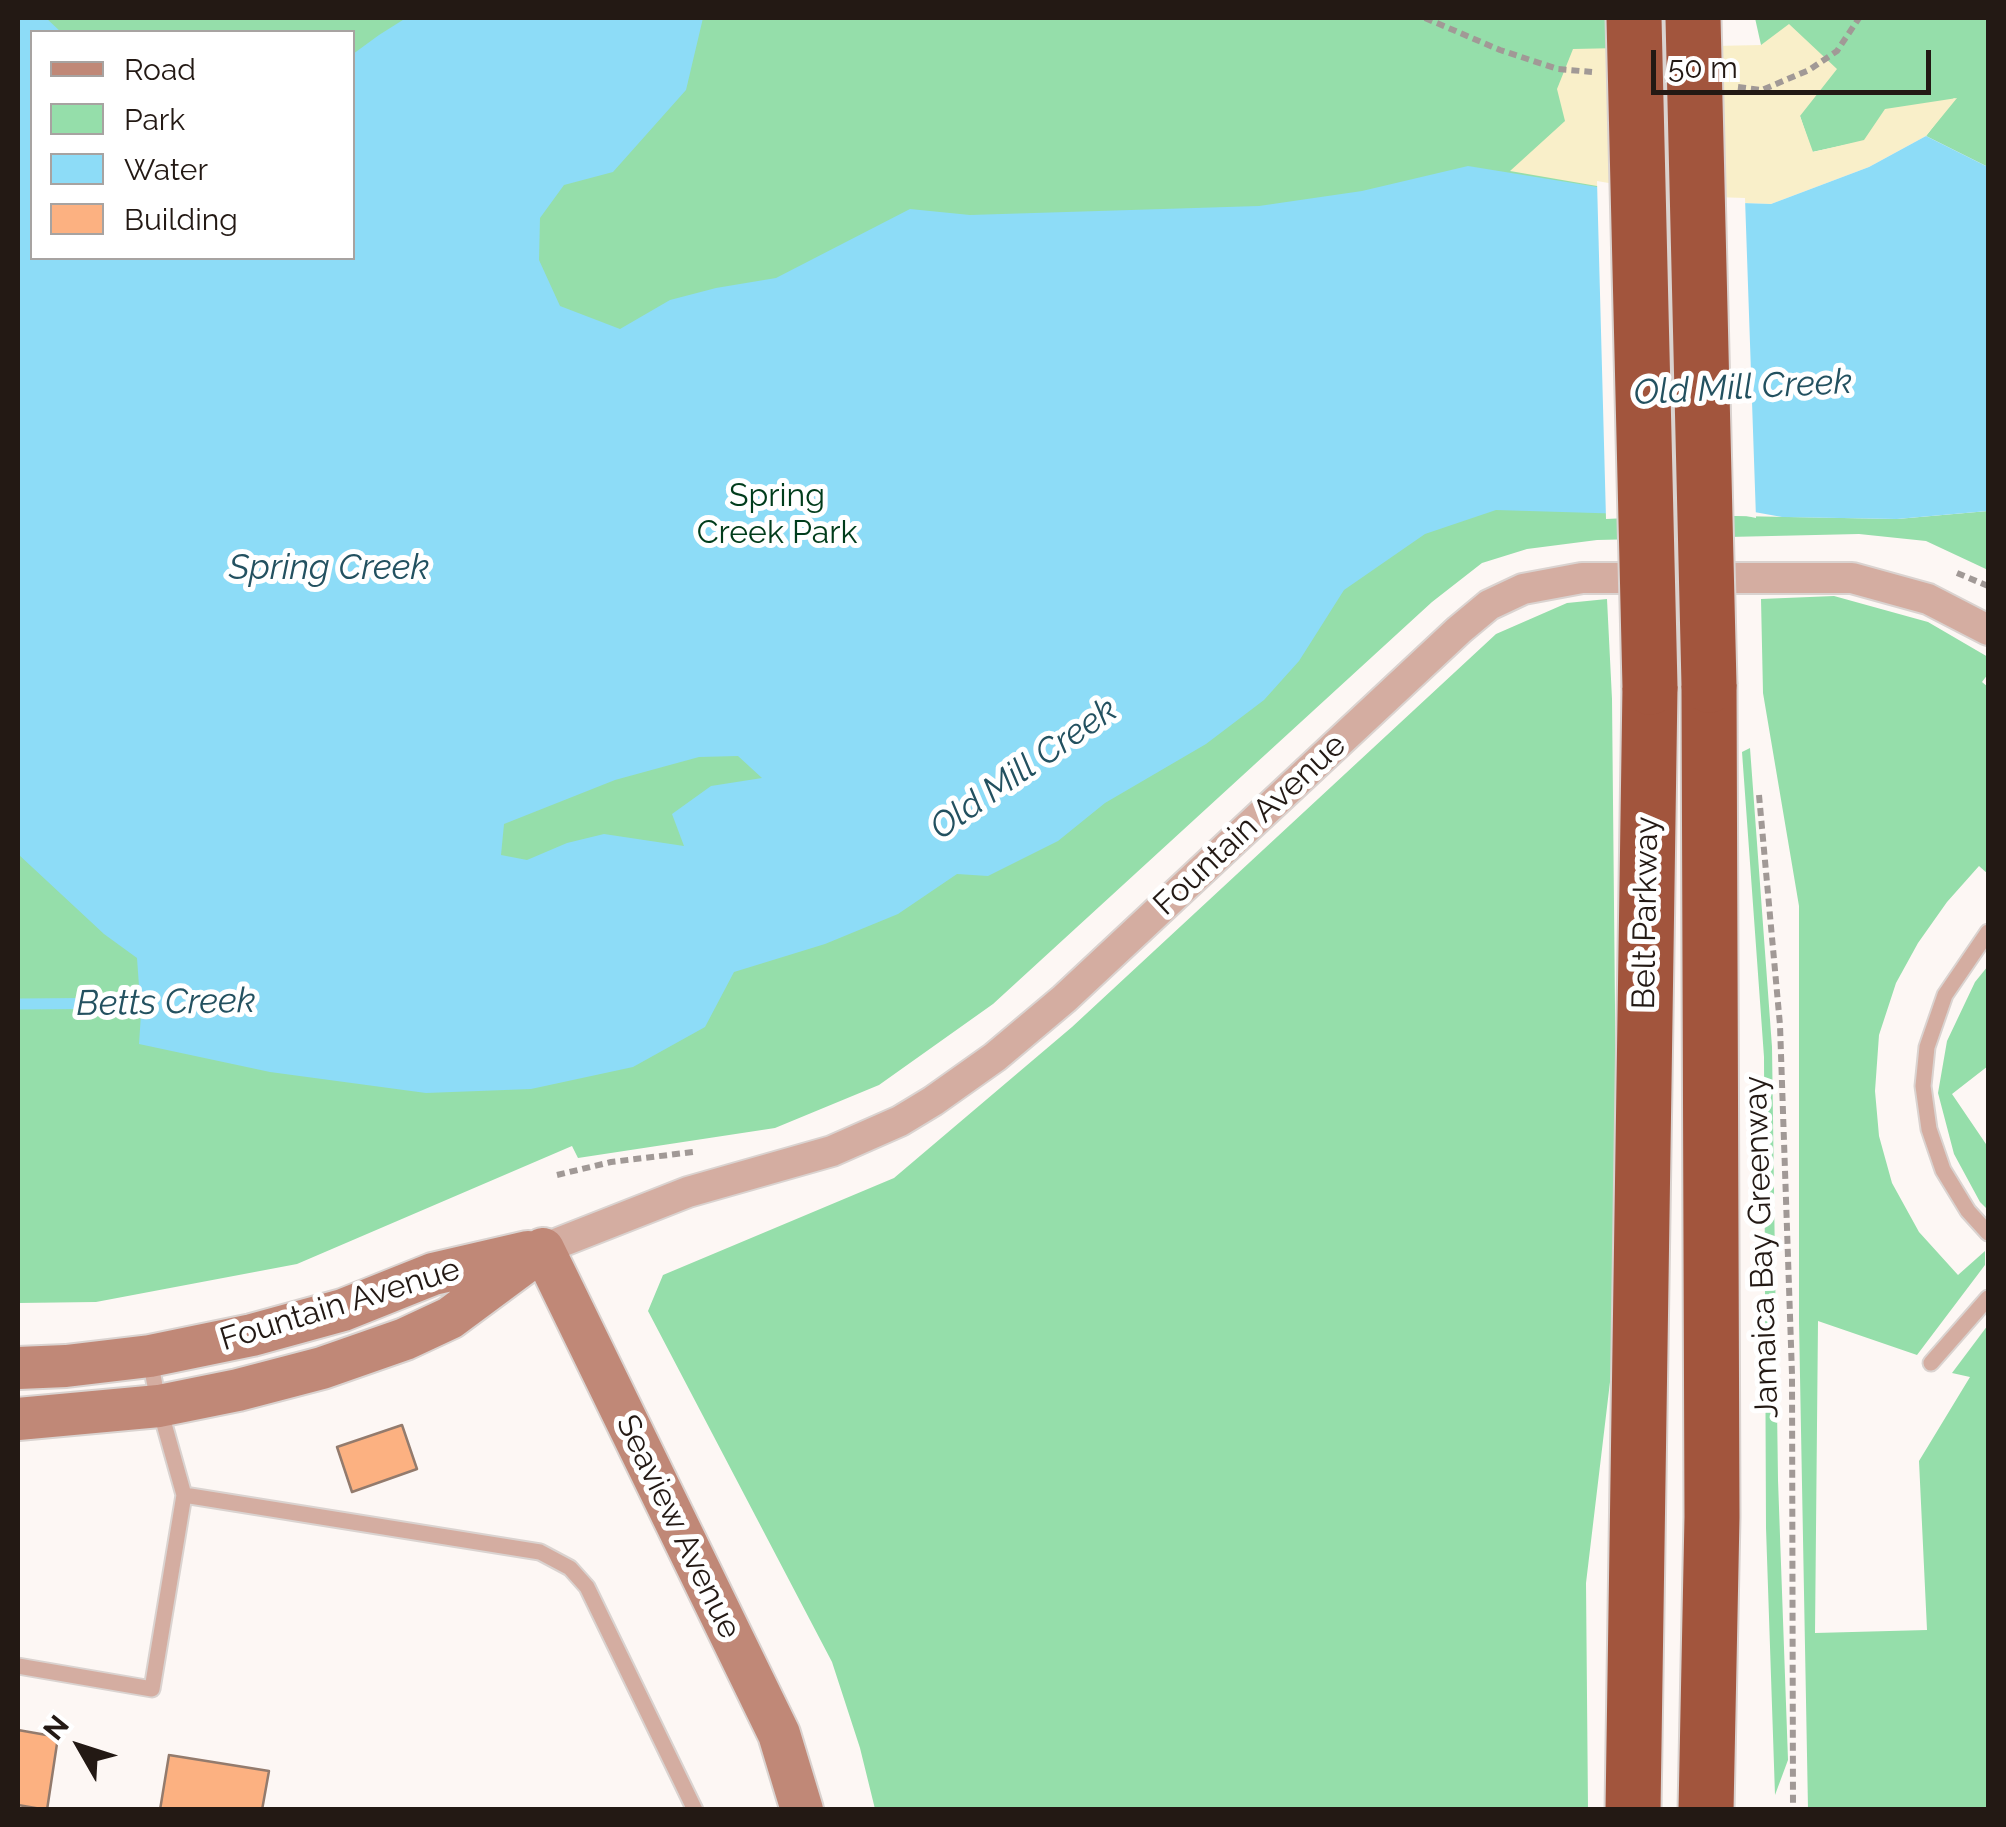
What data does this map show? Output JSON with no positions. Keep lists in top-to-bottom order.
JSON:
{
  "streets": {
    "highway": ["Belt Parkway"],
    "main road": ["Fountain Avenue", "Seaview Avenue"],
    "path": ["Jamaica Bay Greenway"]
  },
  "crossings": [
    ["Fountain Avenue", "Seaview Avenue"]
  ],
  "water": ["Old Mill Creek", "Spring Creek", "Betts Creek"],
  "parks": ["Spring Creek Park"],
  "legend": [
    "Road",
    "Park",
    "Water",
    "Building"
  ],
  "scale_bar": "50 m",
  "north": "top left"
}
